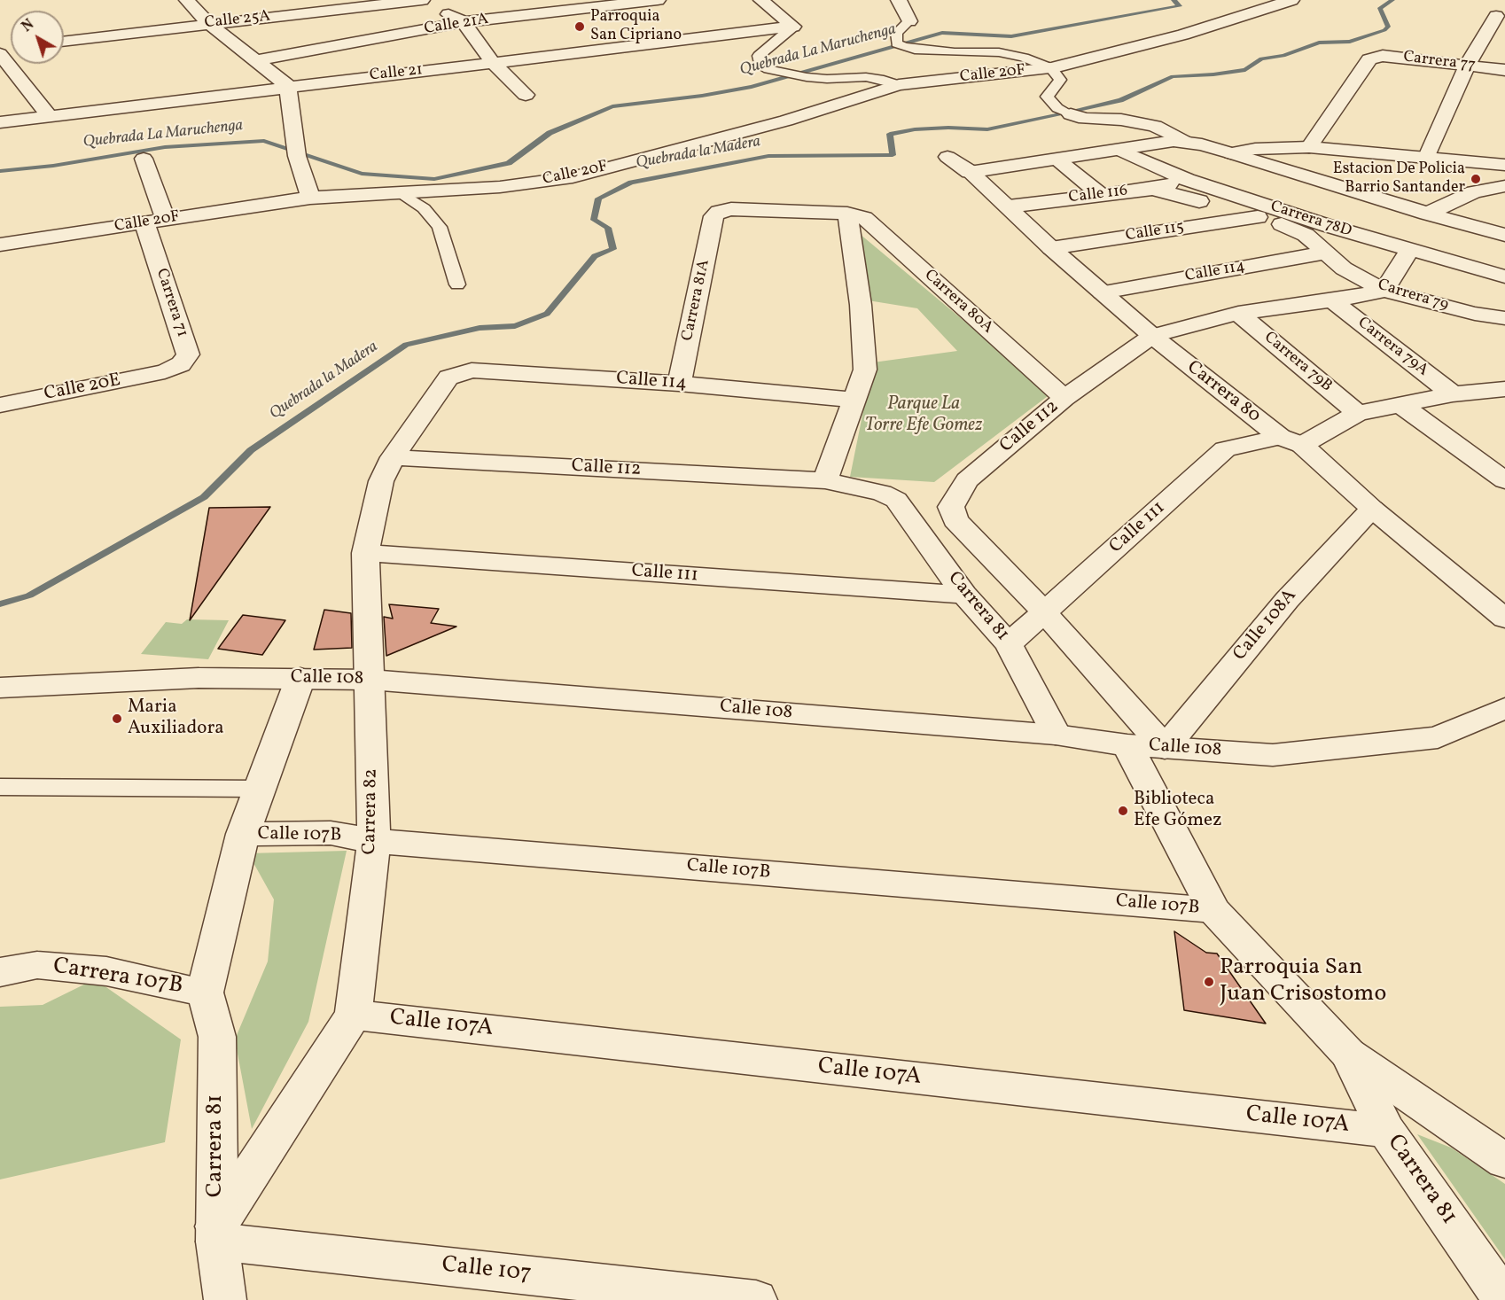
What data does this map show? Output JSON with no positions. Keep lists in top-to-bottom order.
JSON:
{
  "streets": {
    "street": [
      "Calle 25A",
      "Calle 21A",
      "Carrera 77",
      "Calle 21",
      "Calle 20F",
      "Calle 116",
      "Carrera 78D",
      "Calle 115",
      "Calle 114",
      "Carrera 79",
      "Carrera 81A",
      "Carrera 80A",
      "Carrera 71",
      "Carrera 79A",
      "Carrera 79B",
      "Calle 20E",
      "Carrera 80",
      "Calle 112",
      "Calle 111",
      "Carrera 81",
      "Calle 108A",
      "Calle 108",
      "Carrera 82",
      "Calle 107B",
      "Carrera 107B",
      "Calle 107A",
      "Calle 107"
    ]
  },
  "crossings": [
    ["Calle 20F", "Carrera 71"],
    ["Calle 116", "Carrera 78D"],
    ["Calle 116", "Carrera 79"],
    ["Calle 116", "Carrera 80"],
    ["Calle 115", "Carrera 79"],
    ["Calle 115", "Carrera 80"],
    ["Calle 114", "Carrera 79"],
    ["Calle 114", "Carrera 81A"],
    ["Calle 114", "Carrera 80"],
    ["Calle 114", "Carrera 82"],
    ["Carrera 79", "Calle 112"],
    ["Carrera 81A", "Carrera 80A"],
    ["Carrera 80A", "Calle 112"],
    ["Carrera 71", "Calle 20E"],
    ["Carrera 79A", "Calle 112"],
    ["Carrera 79A", "Calle 111"],
    ["Carrera 79B", "Calle 112"],
    ["Carrera 79B", "Calle 111"],
    ["Carrera 80", "Calle 112"],
    ["Carrera 80", "Calle 111"],
    ["Carrera 80", "Calle 108A"],
    ["Calle 112", "Calle 111"],
    ["Calle 112", "Carrera 81"],
    ["Calle 112", "Calle 108A"],
    ["Calle 112", "Calle 108"],
    ["Calle 112", "Carrera 82"],
    ["Calle 111", "Carrera 81"],
    ["Calle 111", "Carrera 82"],
    ["Carrera 81", "Calle 108"],
    ["Carrera 81", "Carrera 82"],
    ["Carrera 81", "Calle 107B"],
    ["Carrera 81", "Carrera 107B"],
    ["Carrera 81", "Calle 107A"],
    ["Carrera 81", "Calle 107"],
    ["Calle 108A", "Calle 108"],
    ["Calle 108", "Carrera 82"],
    ["Carrera 82", "Calle 107B"],
    ["Carrera 82", "Calle 107A"],
    ["Carrera 82", "Calle 107"]
  ],
  "water": ["Quebrada La Maruchenga", "Quebrada la Madera"],
  "parks": ["Parque La Torre Efe Gomez"],
  "places": [
    "Parroquia San Cipriano",
    "Estacion De Policia Barrio Santander",
    "Maria Auxiliadora",
    "Biblioteca Efe Gómez",
    "Parroquia San Juan Crisostomo"
  ],
  "north": "top left"
}
